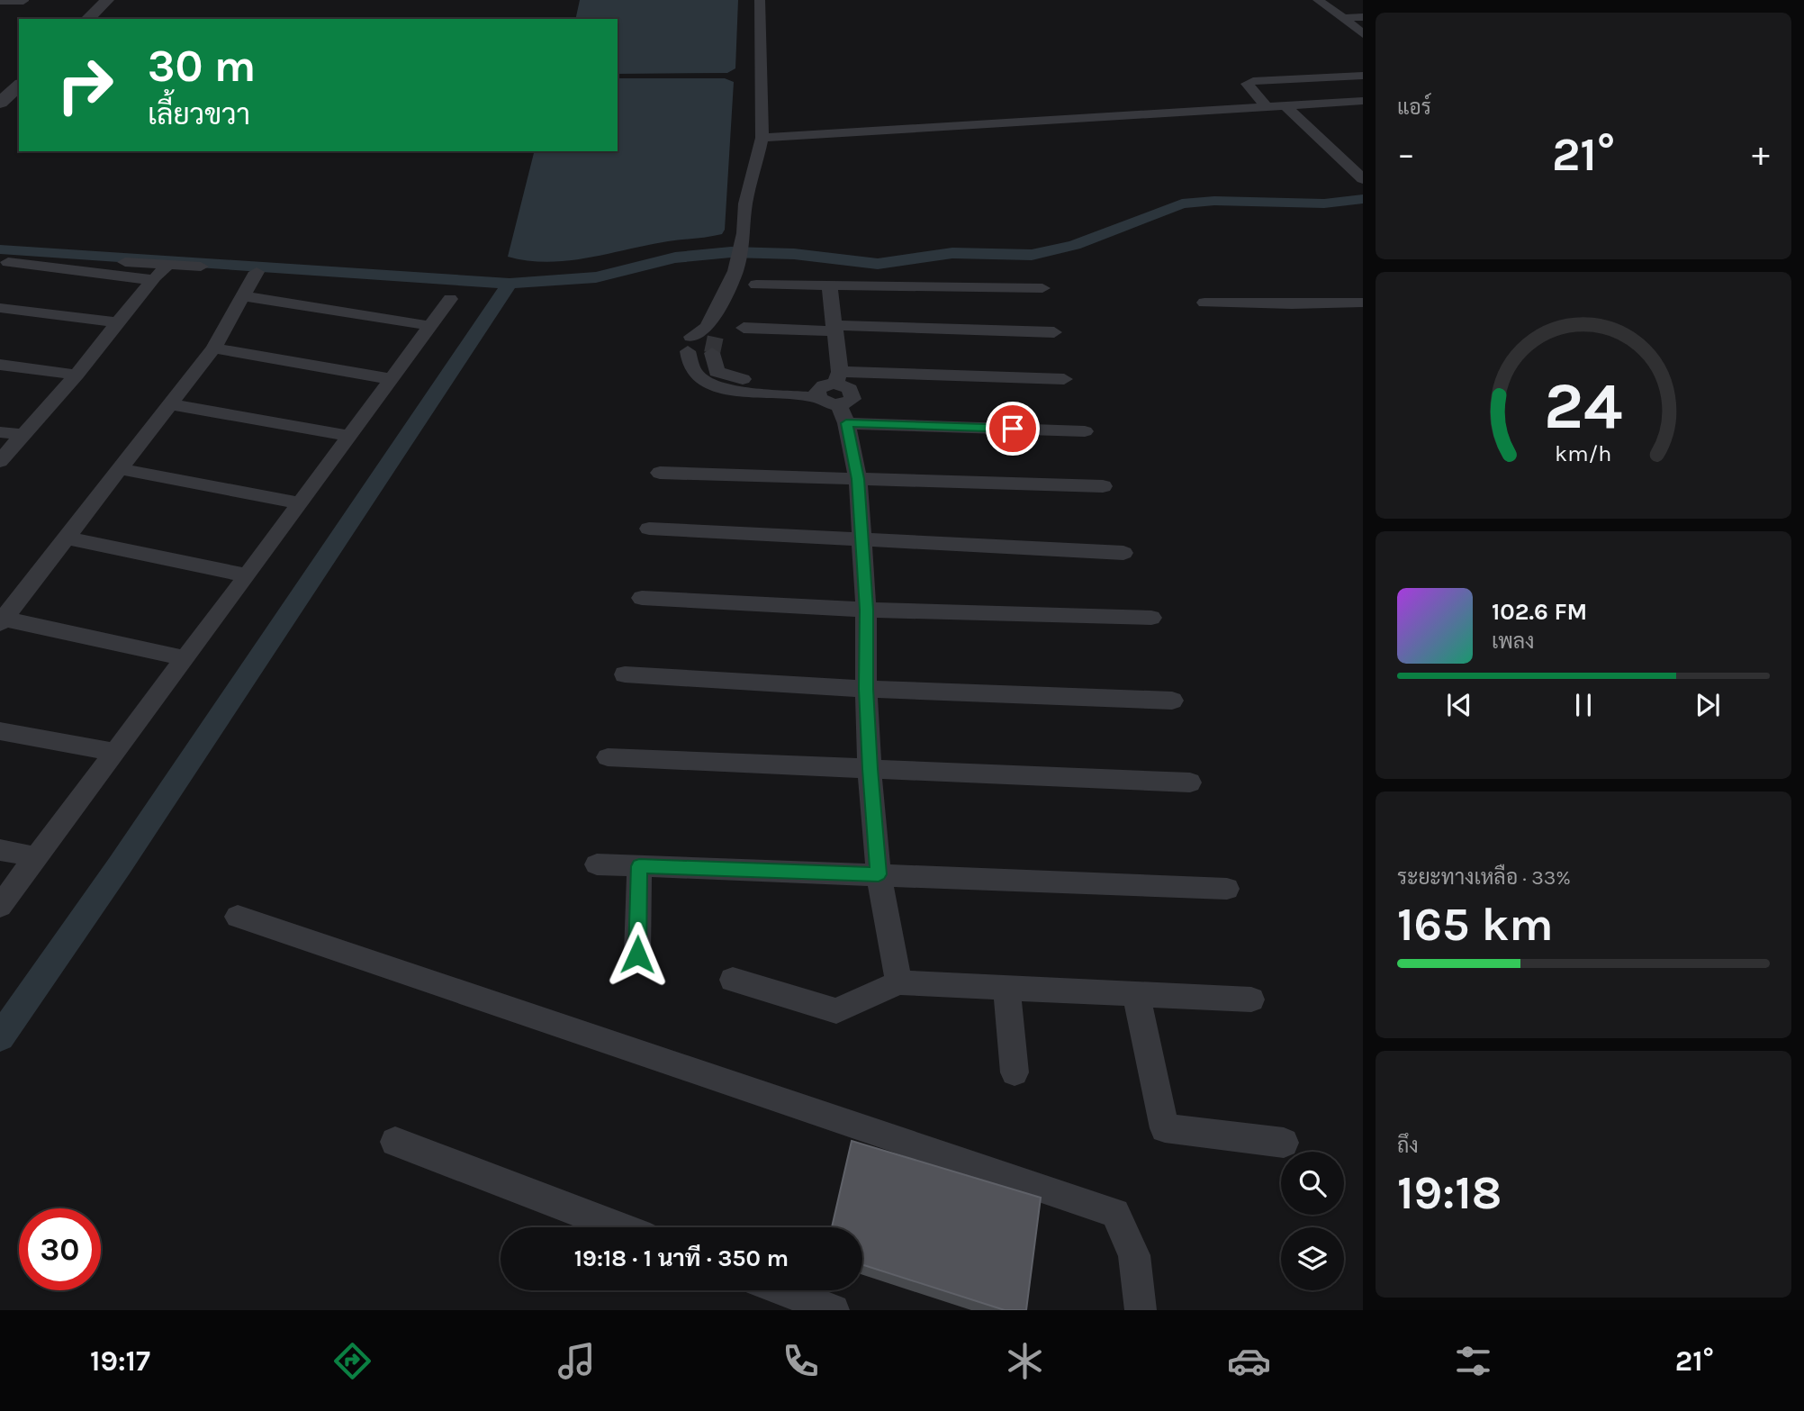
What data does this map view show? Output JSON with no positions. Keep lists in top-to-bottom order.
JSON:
{
  "page": {
    "tile": [
      "แอร์",
      ["ระยะทางเหลือ · 33%", "165 km"],
      ["ถึง", "19:18"]
    ],
    "turn": ["30 m", "เลี้ยวขวา"],
    "heat": ["−", "21°", "+"],
    "song": ["102.6 FM", "เพลง"],
    "limit": "30",
    "trip": "19:18 · 1 นาที · 350 m",
    "tabs": ["19:17", "21°"],
    "gauge": ["24", "km/h"]
  }
}
